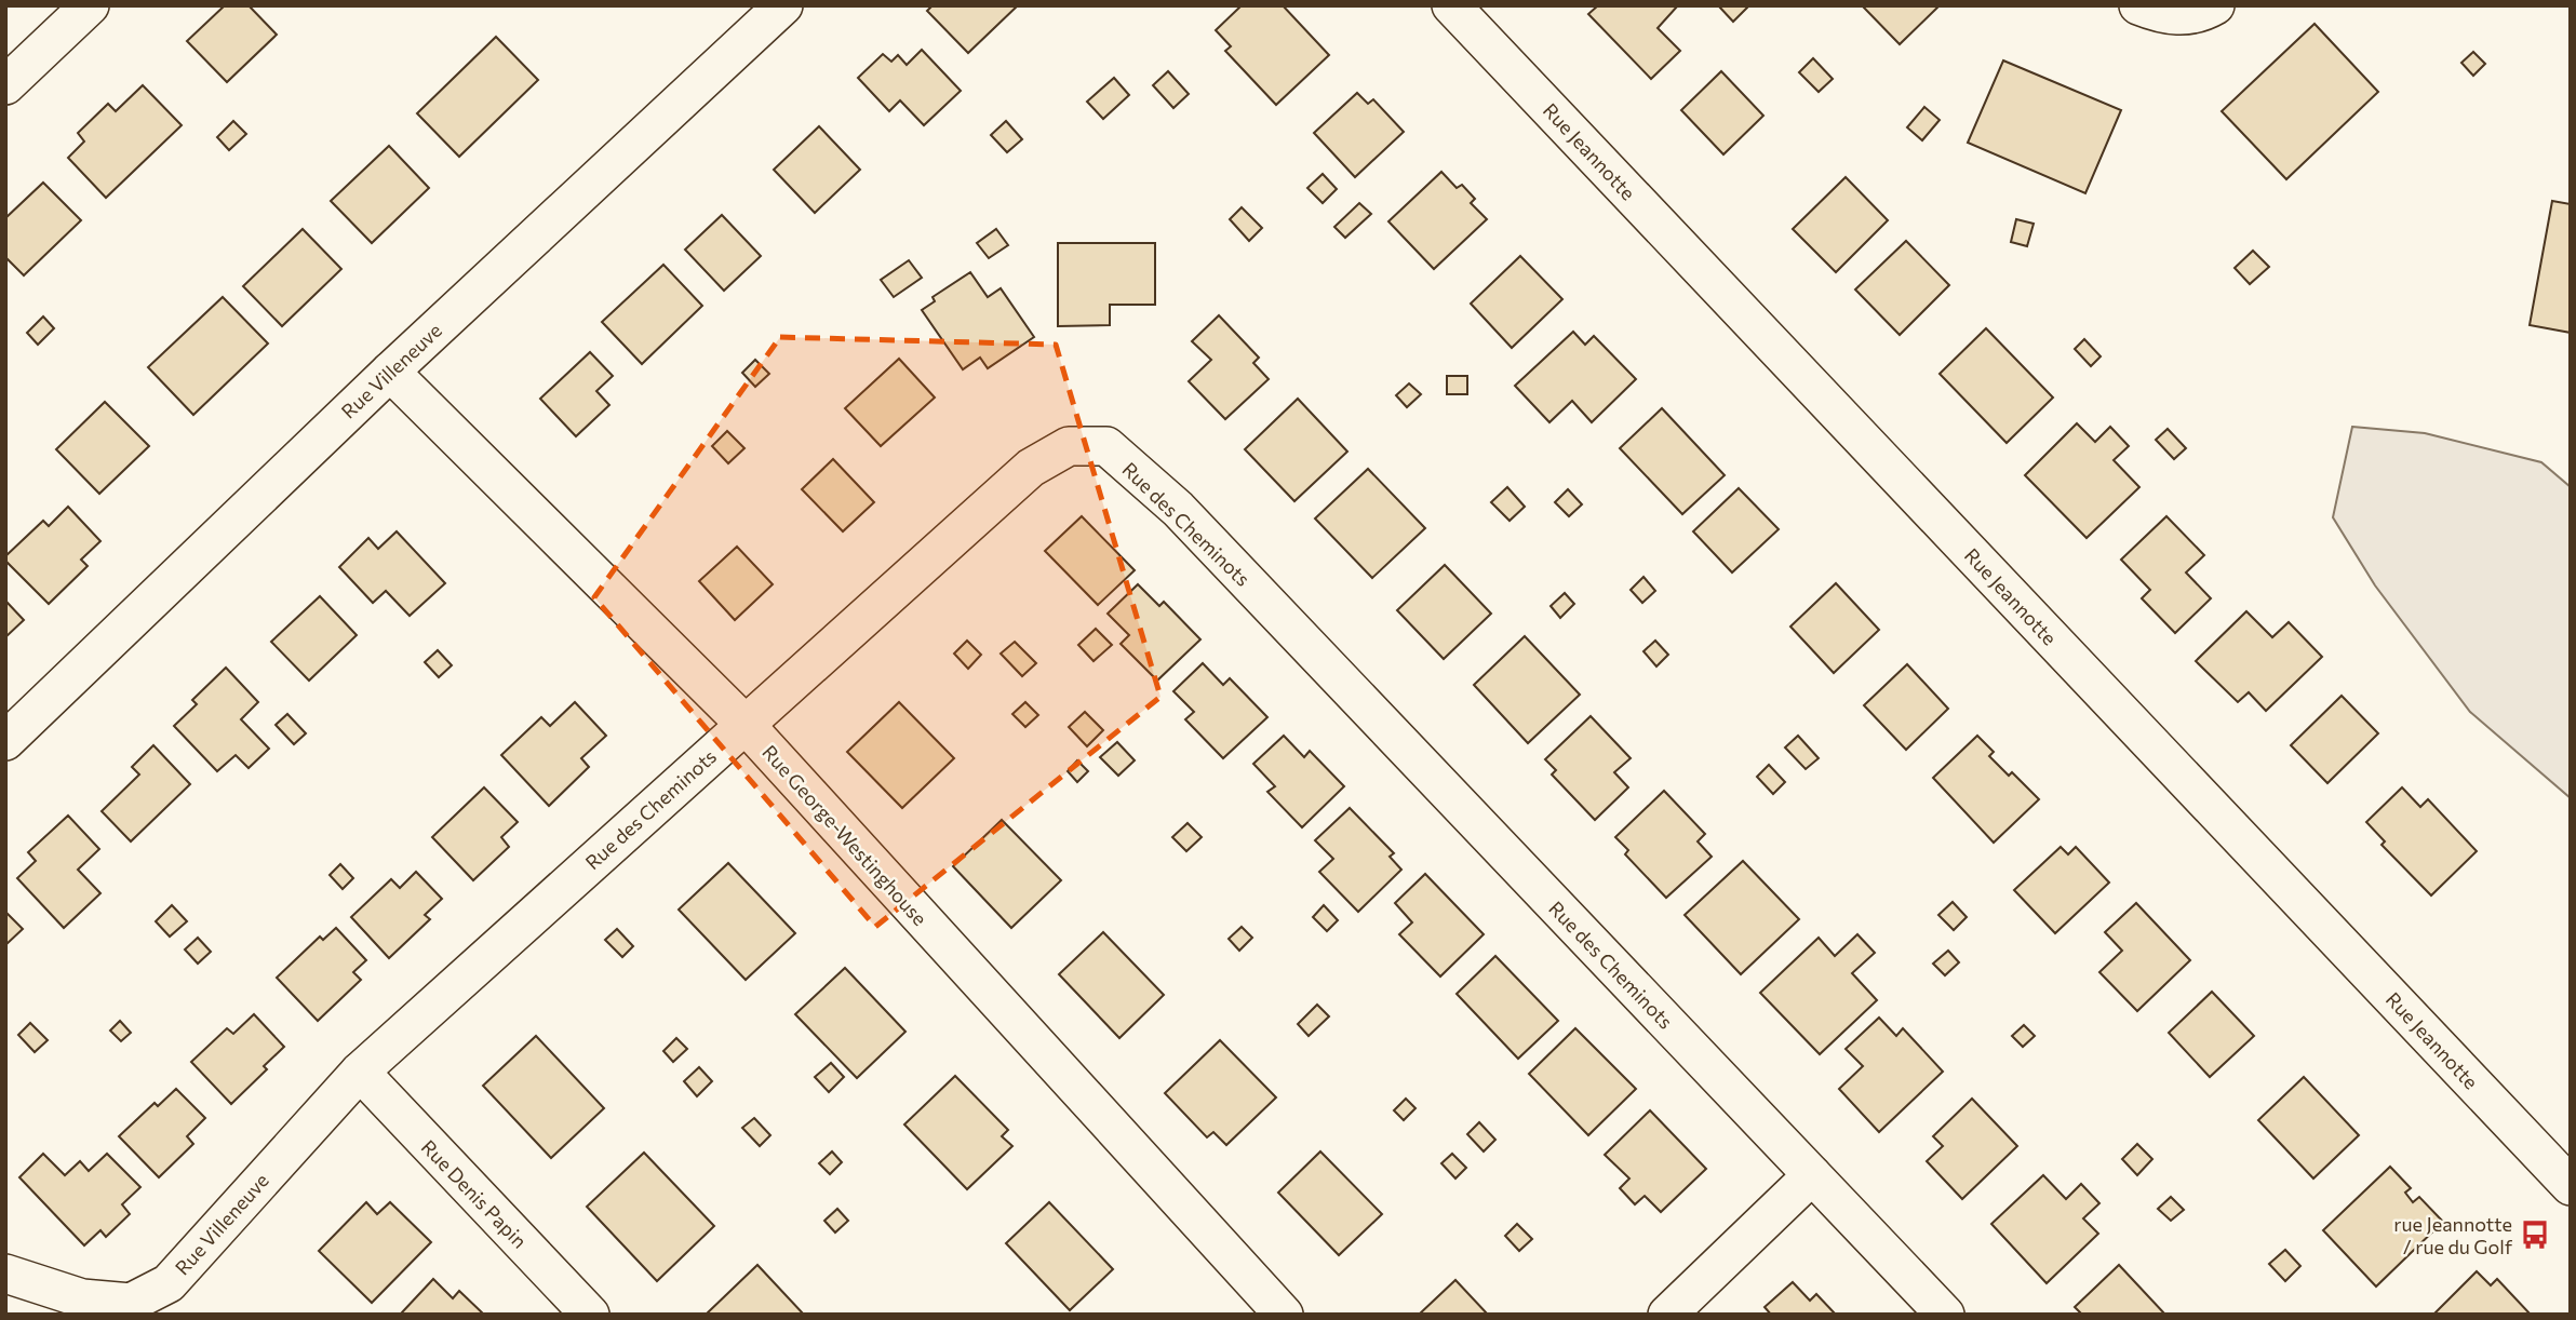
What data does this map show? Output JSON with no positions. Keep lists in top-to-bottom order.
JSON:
{
  "streets": {
    "street": [
      "Rue Jeannotte",
      "Rue Villeneuve",
      "Rue des Cheminots",
      "Rue George-Westinghouse",
      "Rue Denis Papin"
    ]
  },
  "crossings": [
    ["Rue Villeneuve", "Rue des Cheminots"],
    ["Rue Villeneuve", "Rue George-Westinghouse"],
    ["Rue Villeneuve", "Rue Denis Papin"],
    ["Rue des Cheminots", "Rue George-Westinghouse"],
    ["Rue des Cheminots", "Rue Denis Papin"]
  ],
  "places": {
    "bus stop": ["rue Jeannotte / rue du Golf"]
  }
}
